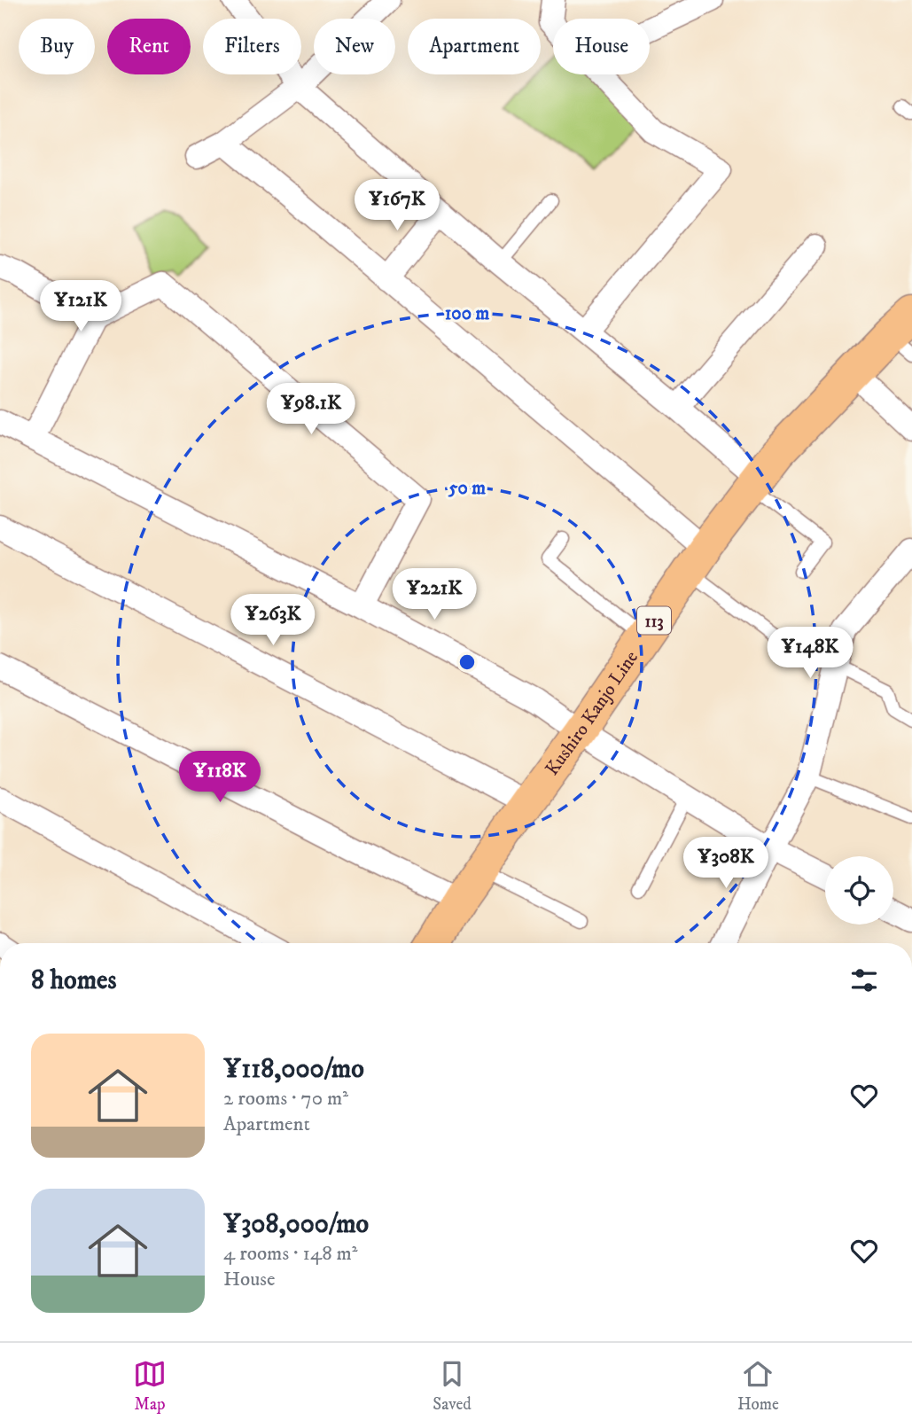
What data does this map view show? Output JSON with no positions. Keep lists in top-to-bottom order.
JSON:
{
  "streets": {
    "main road": ["113", "Kushiro Kanjo Line"]
  },
  "page": {
    "chip": [
      "Buy",
      "Rent",
      "Filters",
      "New",
      "Apartment",
      "House"
    ],
    "price": [
      "¥167K",
      "¥121K",
      "¥98.1K",
      "¥221K",
      "¥263K",
      "¥148K",
      "¥118K",
      "¥308K"
    ],
    "heading": "8 homes",
    "list": [
      {
        "name": "¥118,000/mo",
        "note": "2 rooms · 70 m² · Apartment"
      },
      {
        "name": "¥308,000/mo",
        "note": "4 rooms · 148 m² · House"
      }
    ],
    "tabs": ["Map", "Saved", "Home"]
  },
  "rings": ["100 m", "50 m"]
}
